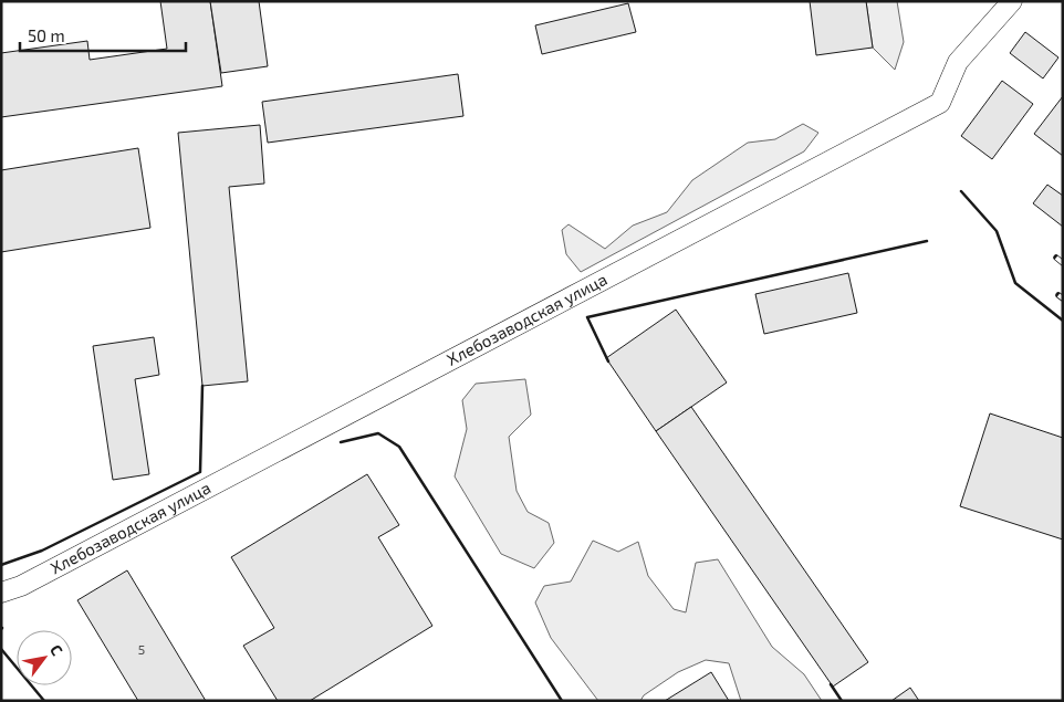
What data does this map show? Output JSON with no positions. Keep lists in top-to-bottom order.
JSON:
{
  "streets": {
    "street": ["Хлебозаводская улица"]
  },
  "house_numbers": ["5"],
  "scale_bar": "50 m",
  "north": "top right"
}
